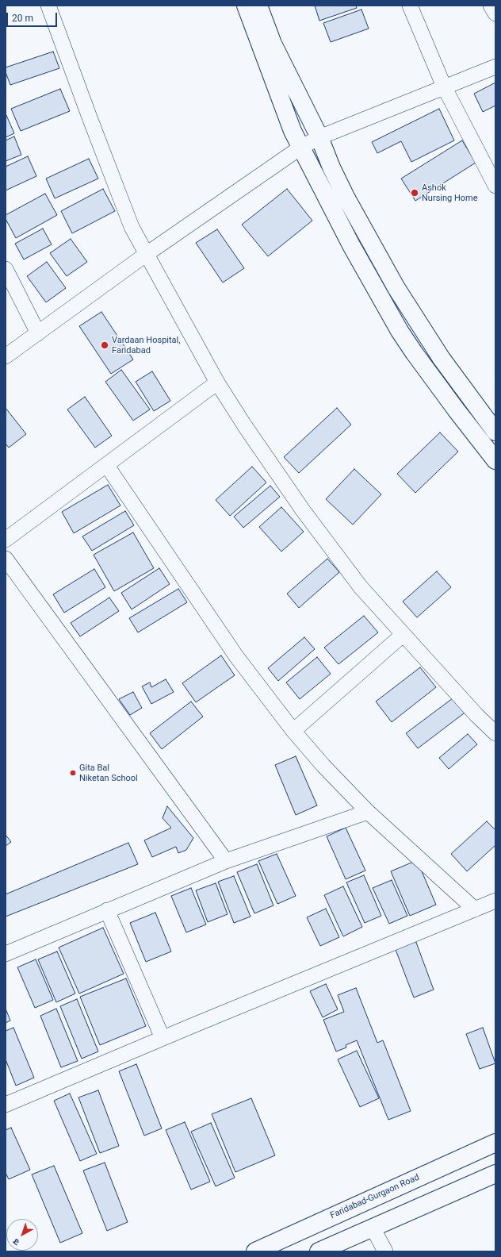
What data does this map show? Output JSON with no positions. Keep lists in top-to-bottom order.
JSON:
{
  "streets": {
    "street": ["Faridabad-Gurgaon Road"]
  },
  "places": ["Ashok Nursing Home", "Vardaan Hospital, Faridabad", "Gita Bal Niketan School"],
  "scale_bar": "20 m",
  "north": "bottom left"
}
